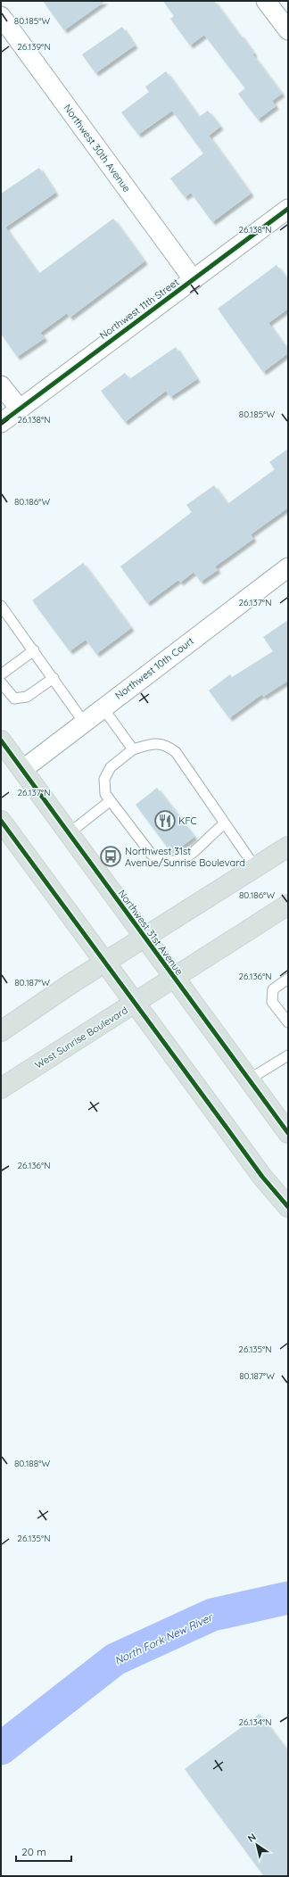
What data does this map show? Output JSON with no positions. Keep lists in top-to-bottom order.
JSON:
{
  "streets": {
    "main road": ["Northwest 31st Avenue", "West Sunrise Boulevard"],
    "street": ["Northwest 30th Avenue", "Northwest 11th Street", "Northwest 10th Court"]
  },
  "crossings": [
    ["Northwest 30th Avenue", "Northwest 11th Street"],
    ["Northwest 10th Court", "Northwest 31st Avenue"],
    ["Northwest 31st Avenue", "West Sunrise Boulevard"]
  ],
  "water": ["North Fork New River"],
  "places": {
    "restaurant": ["KFC"],
    "bus stop": ["Northwest 31st Avenue/Sunrise Boulevard"]
  },
  "scale_bar": "20 m",
  "north": "top left",
  "coordinates": [
    "80.185°W",
    "26.139°N",
    "26.138°N",
    "80.186°W",
    "26.137°N",
    "26.136°N",
    "80.187°W",
    "26.135°N",
    "80.188°W",
    "26.134°N"
  ]
}
